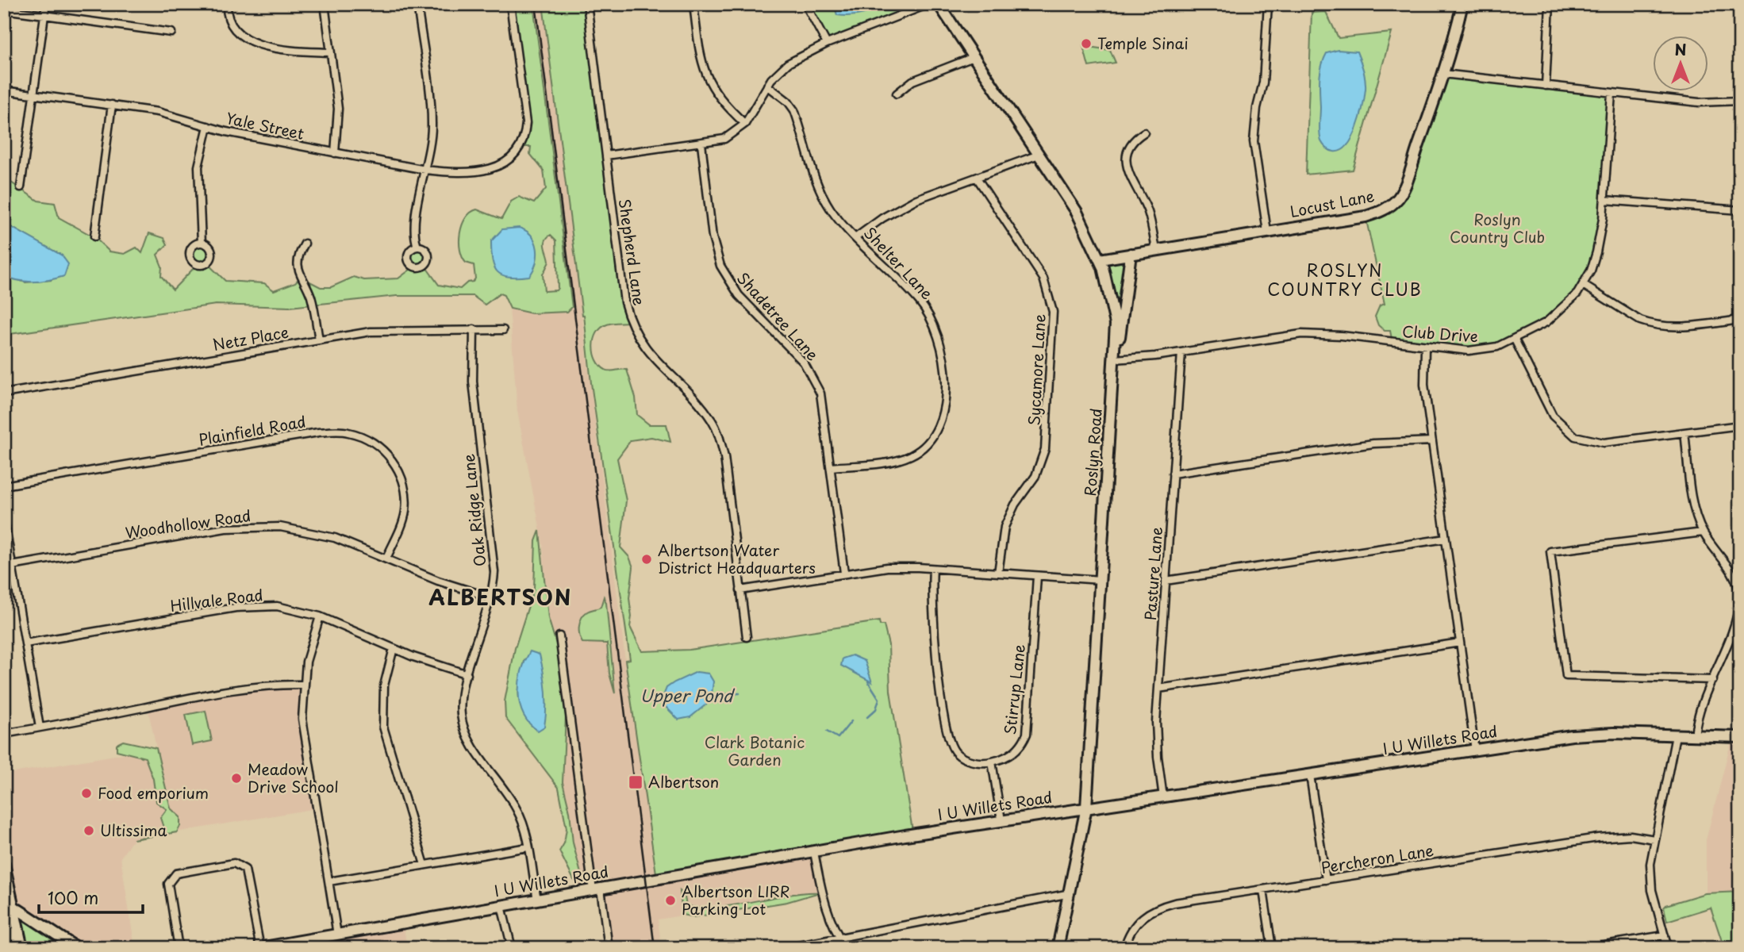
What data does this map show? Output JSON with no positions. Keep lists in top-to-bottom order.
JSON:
{
  "streets": {
    "main road": ["Locust Lane", "Roslyn Road", "I U Willets Road"],
    "street": [
      "Yale Street",
      "Shepherd Lane",
      "Shelter Lane",
      "Shadetree Lane",
      "Club Drive",
      "Netz Place",
      "Sycamore Lane",
      "Plainfield Road",
      "Oak Ridge Lane",
      "Woodhollow Road",
      "Pasture Lane",
      "Hillvale Road",
      "Stirrup Lane",
      "Percheron Lane"
    ]
  },
  "crossings": [
    ["Locust Lane", "Roslyn Road"],
    ["Shelter Lane", "Shadetree Lane"],
    ["Club Drive", "Roslyn Road"],
    ["Club Drive", "Pasture Lane"],
    ["Netz Place", "Oak Ridge Lane"],
    ["Plainfield Road", "Woodhollow Road"],
    ["Roslyn Road", "I U Willets Road"],
    ["Oak Ridge Lane", "Woodhollow Road"],
    ["Oak Ridge Lane", "Hillvale Road"],
    ["Oak Ridge Lane", "I U Willets Road"],
    ["Pasture Lane", "I U Willets Road"]
  ],
  "districts": ["ROSLYN COUNTRY CLUB", "ALBERTSON"],
  "water": ["Upper Pond"],
  "parks": ["Roslyn Country Club", "Clark Botanic Garden"],
  "places": {
    "other": [
      "Temple Sinai",
      "Albertson Water District Headquarters",
      "Meadow Drive School",
      "Food emporium",
      "Ultissima",
      "Albertson LIRR Parking Lot"
    ],
    "transit": ["Albertson"]
  },
  "scale_bar": "100 m",
  "north": "top"
}
